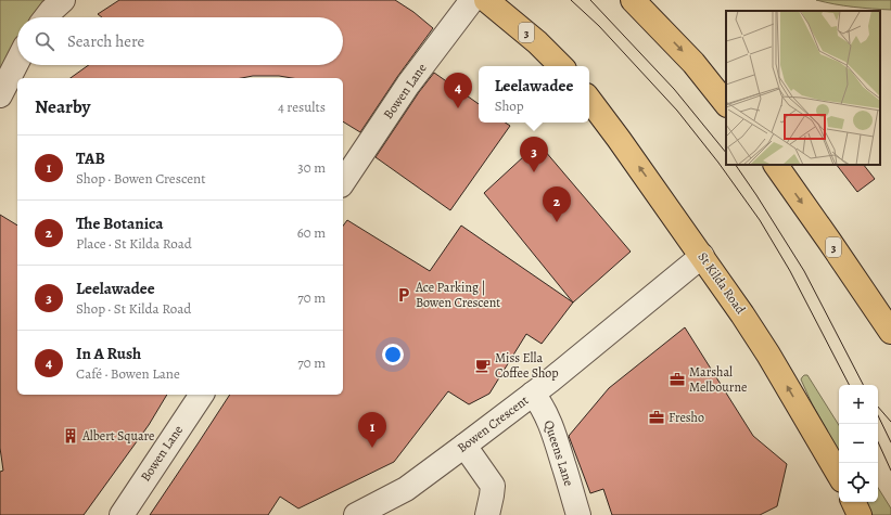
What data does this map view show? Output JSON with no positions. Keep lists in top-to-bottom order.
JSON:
{
  "streets": {
    "main road": ["3", "St Kilda Road"],
    "street": ["Bowen Lane", "Bowen Crescent", "Queens Lane"]
  },
  "crossings": [
    ["St Kilda Road", "Bowen Crescent"],
    ["Bowen Crescent", "Queens Lane"]
  ],
  "places": {
    "parking": ["Ace Parking | Bowen Crescent"],
    "cafe": ["Miss Ella Coffee Shop"],
    "office": ["Marshal Melbourne", "Fresho"],
    "building": ["Albert Square"]
  },
  "page": {
    "search": "Search here",
    "popup": ["Leelawadee", "Shop"],
    "pins": [
      "4",
      "3",
      "2",
      "1"
    ],
    "heading": ["Nearby", "4 results"],
    "list": [
      {
        "mark": "1",
        "name": "TAB",
        "note": "Shop · Bowen Crescent",
        "value": "30 m"
      },
      {
        "mark": "2",
        "name": "The Botanica",
        "note": "Place · St Kilda Road",
        "value": "60 m"
      },
      {
        "mark": "3",
        "name": "Leelawadee",
        "note": "Shop · St Kilda Road",
        "value": "70 m"
      },
      {
        "mark": "4",
        "name": "In A Rush",
        "note": "Café · Bowen Lane",
        "value": "70 m"
      }
    ],
    "map_buttons": ["+", "−"]
  }
}
